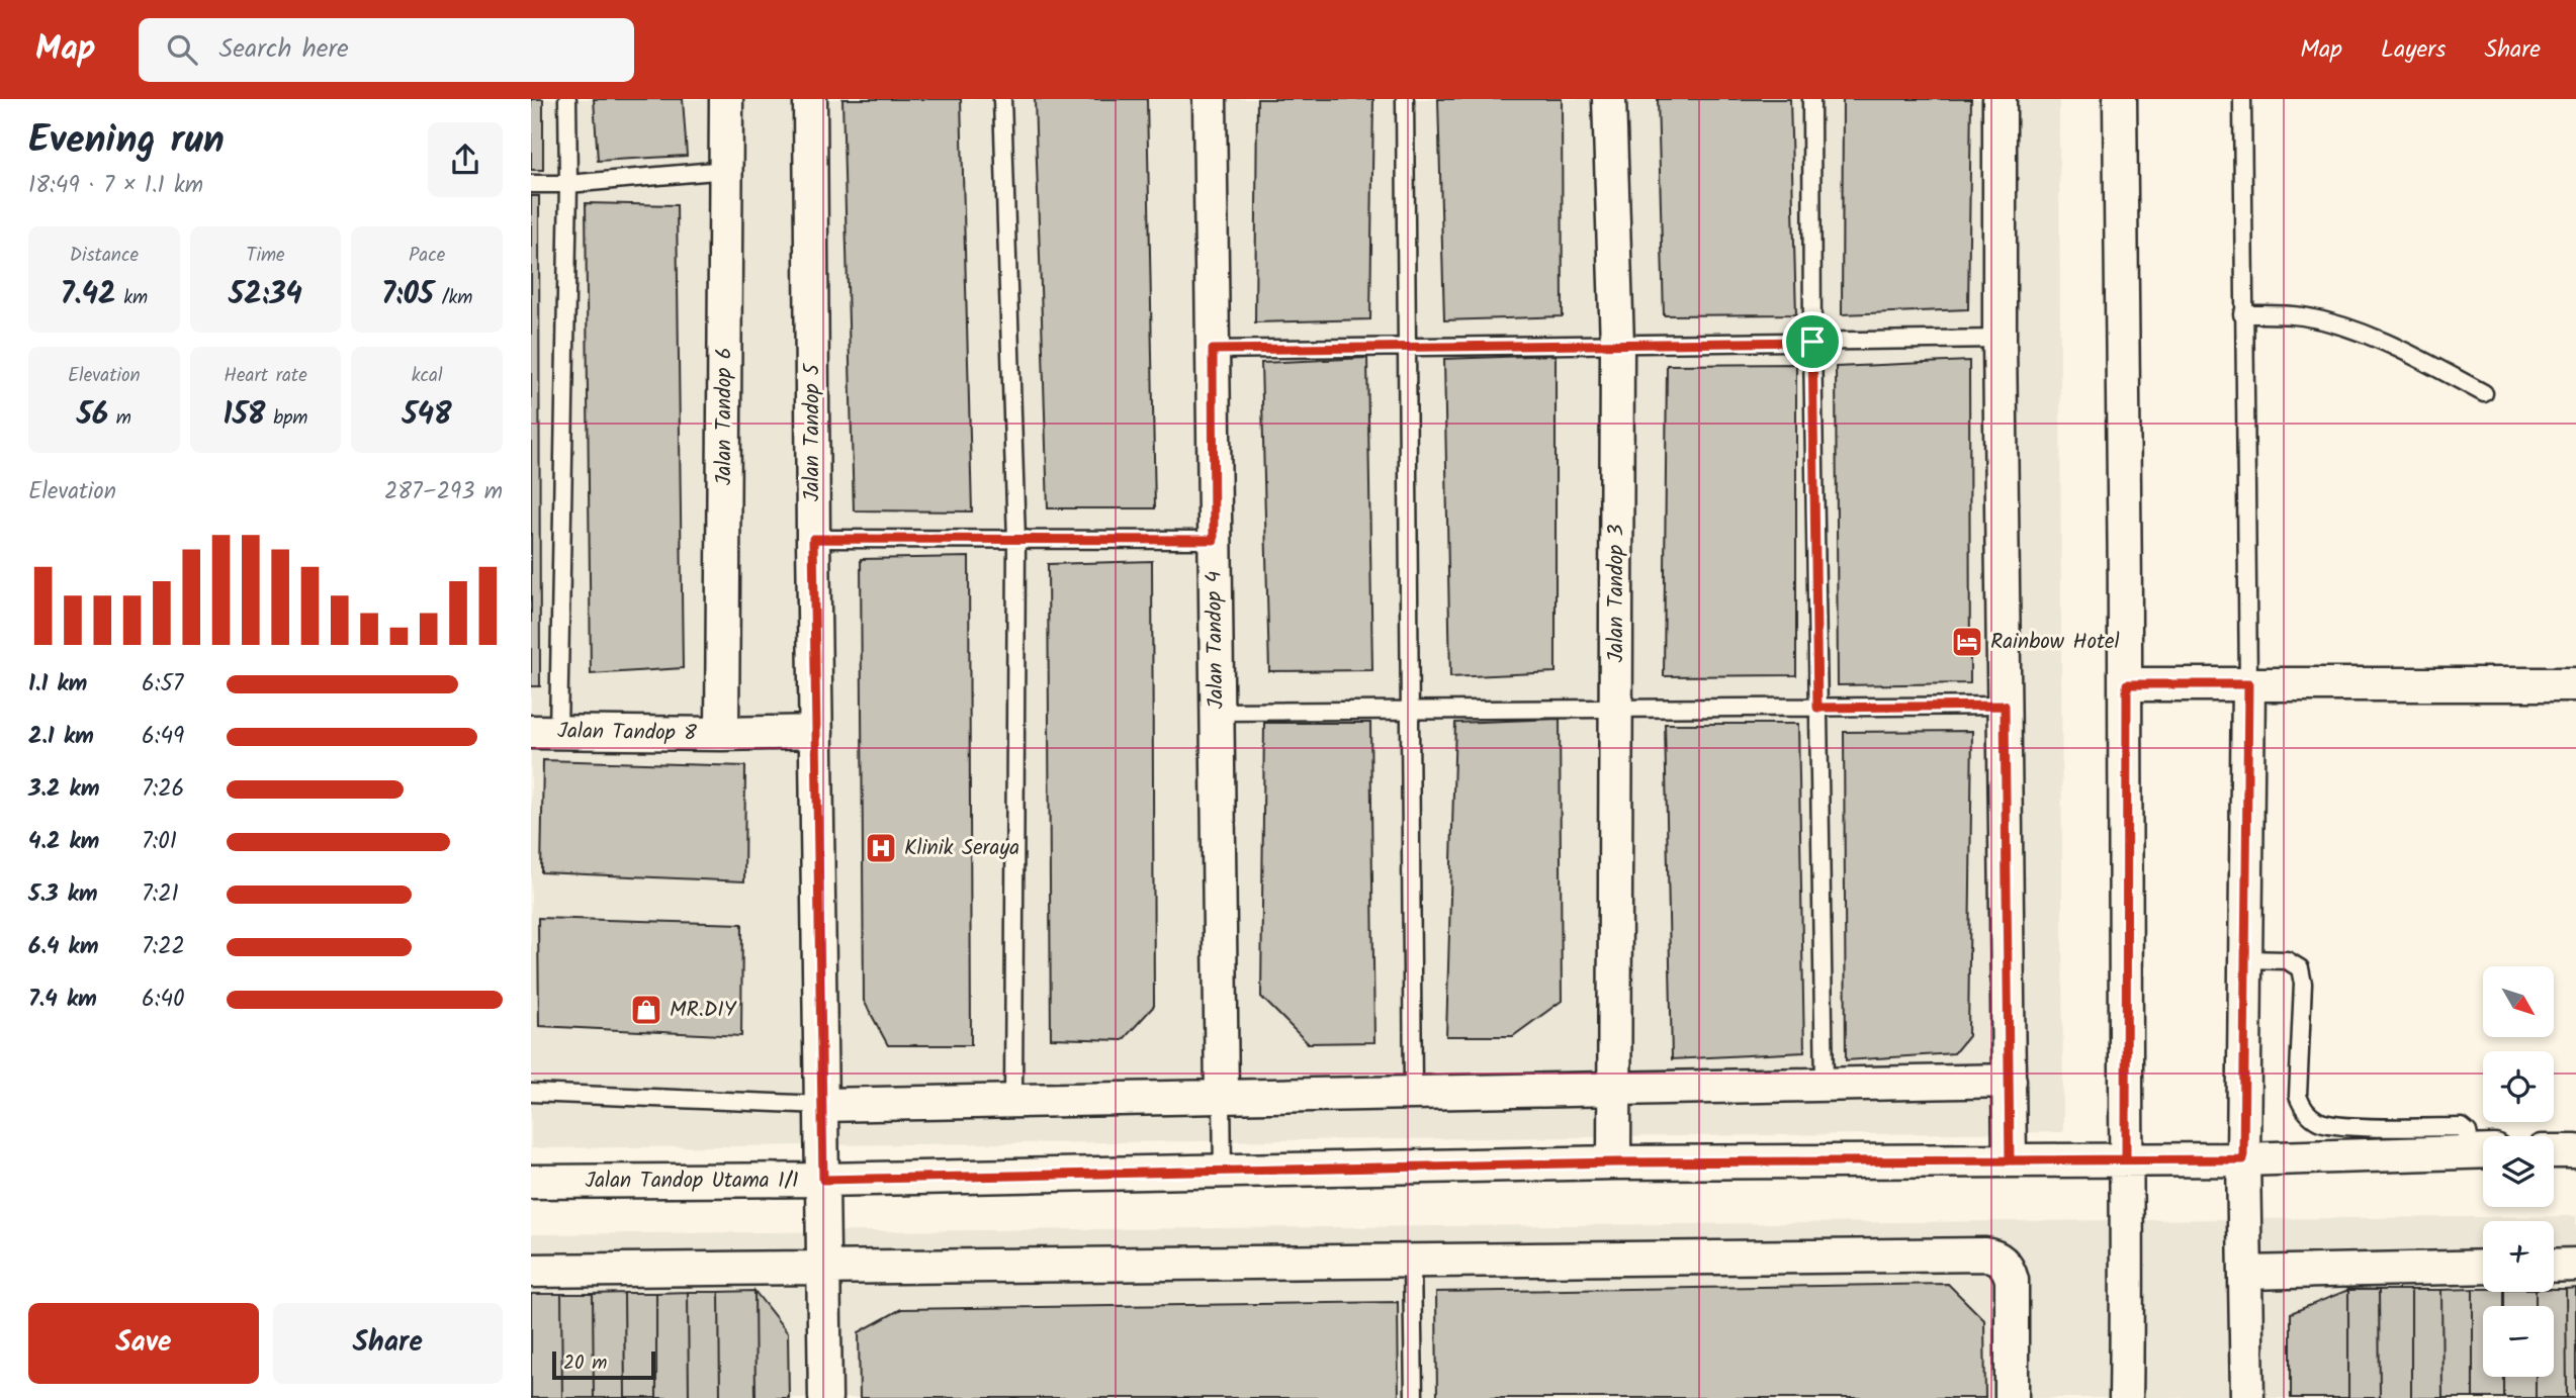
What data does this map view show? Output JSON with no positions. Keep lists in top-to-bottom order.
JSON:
{
  "streets": {
    "street": [
      "Jalan Tandop 6",
      "Jalan Tandop 5",
      "Jalan Tandop 3",
      "Jalan Tandop 4",
      "Jalan Tandop 8",
      "Jalan Tandop Utama 1/1"
    ]
  },
  "crossings": [
    ["Jalan Tandop 6", "Jalan Tandop 8"],
    ["Jalan Tandop 5", "Jalan Tandop 8"],
    ["Jalan Tandop 5", "Jalan Tandop Utama 1/1"],
    ["Jalan Tandop 3", "Jalan Tandop Utama 1/1"]
  ],
  "places": {
    "hotel": ["Rainbow Hotel"],
    "hospital": ["Klinik Seraya"],
    "shop": ["MR.DIY"]
  },
  "scale_bar": "20 m",
  "north": "bottom right",
  "page": {
    "header": "Map",
    "search": "Search here",
    "nav": ["Map", "Layers", "Share"],
    "heading": ["Evening run", "18:49 · 7 × 1.1 km"],
    "stats": [
      ["Distance", "7.42 km"],
      ["Time", "52:34"],
      ["Pace", "7:05 /km"],
      ["Elevation", "56 m"],
      ["Heart rate", "158 bpm"],
      ["kcal", "548"]
    ],
    "chart": ["Elevation", "287–293 m"],
    "list": [
      {
        "name": "1.1 km",
        "note": "6:57"
      },
      {
        "name": "2.1 km",
        "note": "6:49"
      },
      {
        "name": "3.2 km",
        "note": "7:26"
      },
      {
        "name": "4.2 km",
        "note": "7:01"
      },
      {
        "name": "5.3 km",
        "note": "7:21"
      },
      {
        "name": "6.4 km",
        "note": "7:22"
      },
      {
        "name": "7.4 km",
        "note": "6:40"
      }
    ],
    "map_buttons": ["+", "−"],
    "buttons": ["Save", "Share"],
    "scale": "20 m"
  }
}
